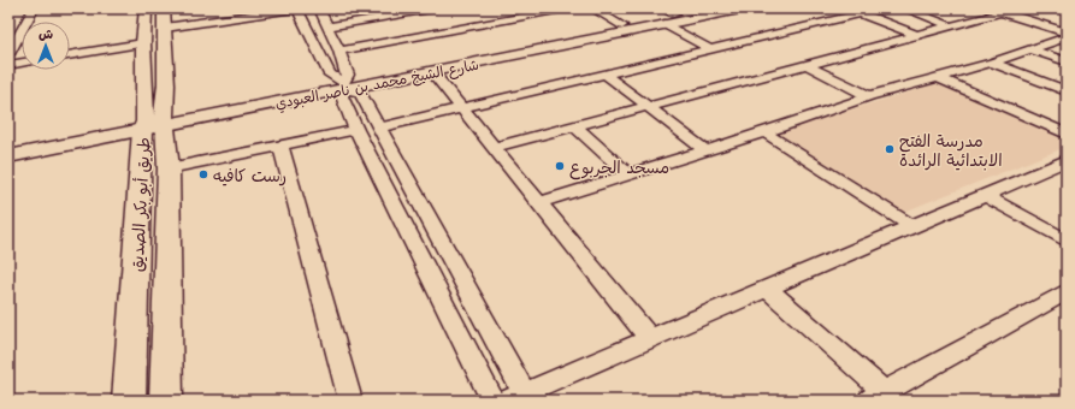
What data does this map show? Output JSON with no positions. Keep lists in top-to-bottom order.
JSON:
{
  "streets": {
    "main road": ["طريق أبو بكر الصديق"],
    "street": ["شارع الشيخ محمد بن ناصر العبودي"]
  },
  "crossings": [
    ["شارع الشيخ محمد بن ناصر العبودي", "طريق أبو بكر الصديق"]
  ],
  "places": ["مدرسة الفتح الابتدائية الرائدة", "مسجد الجربوع", "رست كافيه"],
  "north": "top"
}
